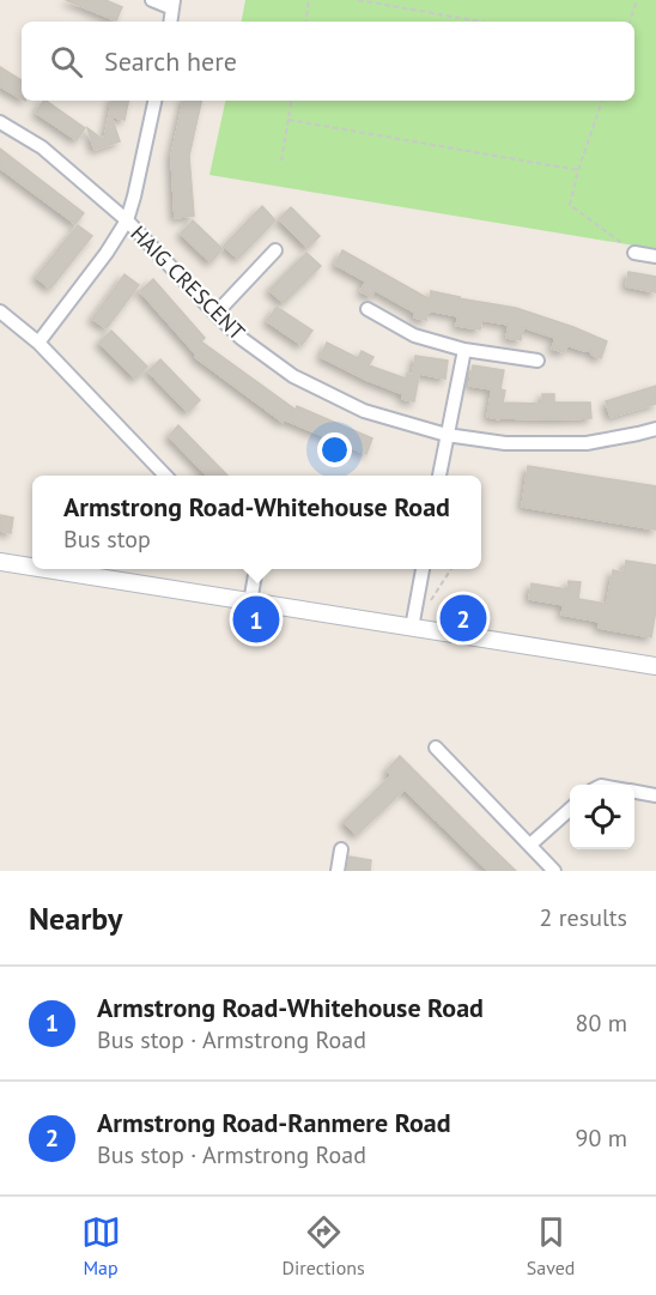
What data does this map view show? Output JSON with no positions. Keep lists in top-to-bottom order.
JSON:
{
  "streets": {
    "street": ["HAIG CRESCENT"]
  },
  "page": {
    "search": "Search here",
    "popup": ["Armstrong Road-Whitehouse Road", "Bus stop"],
    "pins": ["2", "1"],
    "heading": ["Nearby", "2 results"],
    "list": [
      {
        "mark": "1",
        "name": "Armstrong Road-Whitehouse Road",
        "note": "Bus stop · Armstrong Road",
        "value": "80 m"
      },
      {
        "mark": "2",
        "name": "Armstrong Road-Ranmere Road",
        "note": "Bus stop · Armstrong Road",
        "value": "90 m"
      }
    ],
    "nav": ["Map", "Directions", "Saved"]
  }
}
